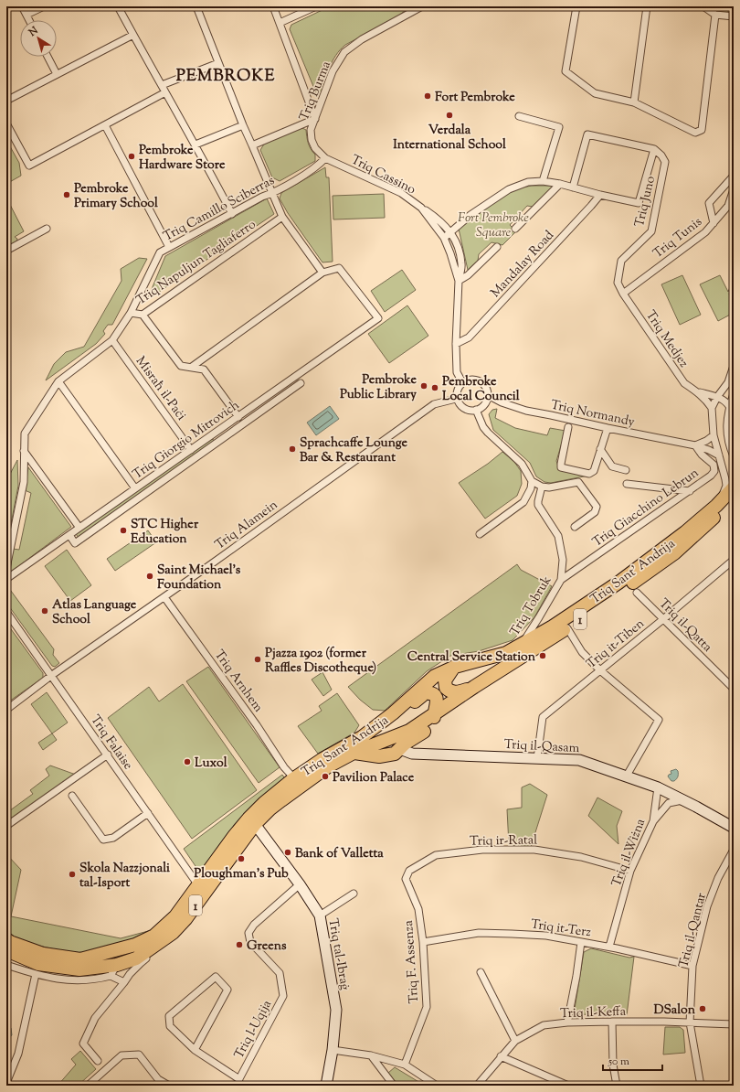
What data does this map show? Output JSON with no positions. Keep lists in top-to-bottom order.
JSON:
{
  "streets": {
    "highway": ["Triq Sant' Andrija", "1"],
    "street": [
      "Triq Burma",
      "Triq Cassino",
      "Triq Juno",
      "Triq Camillo Sciberras",
      "Triq Tunis",
      "Triq Napuljun Tagliaferro",
      "Mandalay Road",
      "Triq Medjez",
      "Misraħ il-Paċi",
      "Triq Normandy",
      "Triq Giorgio Mitrovich",
      "Triq Giacchino Lebrun",
      "Triq Alamein",
      "Triq Tobruk",
      "Triq il-Qatta",
      "Triq it-Tiben",
      "Triq Arnhem",
      "Triq Falaise",
      "Triq il-Qasam",
      "Triq ir-Ratal",
      "Triq il-Wiżna",
      "Triq it-Terz",
      "Triq il-Qantar",
      "Triq tal-Ibraġ",
      "Triq F. Assenza",
      "Triq il-Keffa",
      "Triq l-Uqija"
    ]
  },
  "crossings": [
    ["Triq Burma", "Triq Cassino"],
    ["Triq Burma", "Triq Camillo Sciberras"],
    ["Triq Cassino", "Triq Camillo Sciberras"],
    ["Triq Cassino", "Mandalay Road"],
    ["Triq Cassino", "Triq Normandy"],
    ["Triq Cassino", "Triq Alamein"],
    ["Triq Juno", "Triq Tunis"],
    ["Triq Juno", "Mandalay Road"],
    ["Triq Juno", "Triq Medjez"],
    ["Triq Camillo Sciberras", "Triq Napuljun Tagliaferro"],
    ["Triq Tunis", "Triq Medjez"],
    ["Triq Napuljun Tagliaferro", "Misraħ il-Paċi"],
    ["Misraħ il-Paċi", "Triq Giorgio Mitrovich"],
    ["Triq Normandy", "Triq Giacchino Lebrun"],
    ["Triq Normandy", "Triq Alamein"],
    ["Triq Giacchino Lebrun", "Triq Tobruk"],
    ["Triq Alamein", "Triq Arnhem"],
    ["Triq Alamein", "Triq Falaise"],
    ["Triq Sant' Andrija", "Triq Tobruk"],
    ["Triq Sant' Andrija", "1"],
    ["Triq Sant' Andrija", "Triq Arnhem"],
    ["Triq Sant' Andrija", "Triq Falaise"],
    ["Triq Sant' Andrija", "Triq tal-Ibraġ"],
    ["Triq il-Qatta", "Triq it-Tiben"],
    ["Triq it-Tiben", "Triq il-Qasam"],
    ["Triq il-Qasam", "Triq il-Wiżna"],
    ["Triq ir-Ratal", "Triq il-Wiżna"],
    ["Triq ir-Ratal", "Triq F. Assenza"],
    ["Triq il-Wiżna", "Triq it-Terz"],
    ["Triq it-Terz", "Triq il-Qantar"],
    ["Triq it-Terz", "Triq F. Assenza"],
    ["Triq il-Qantar", "Triq il-Keffa"],
    ["Triq tal-Ibraġ", "Triq l-Uqija"]
  ],
  "districts": ["PEMBROKE"],
  "parks": ["Fort Pembroke Square"],
  "places": [
    "Fort Pembroke",
    "Verdala International School",
    "Pembroke Hardware Store",
    "Pembroke Primary School",
    "Pembroke Public Library",
    "Pembroke Local Council",
    "Sprachcaffe Lounge Bar & Restaurant",
    "STC Higher Education",
    "Saint Michael's Foundation",
    "Atlas Language School",
    "Central Service Station",
    "Pjazza 1902 (former Raffles Discotheque)",
    "Luxol",
    "Pavilion Palace",
    "Bank of Valletta",
    "Ploughman's Pub",
    "Skola Nazzjonali tal-Isport",
    "Greens",
    "DSalon"
  ],
  "scale_bar": "50 m",
  "north": "top left"
}
